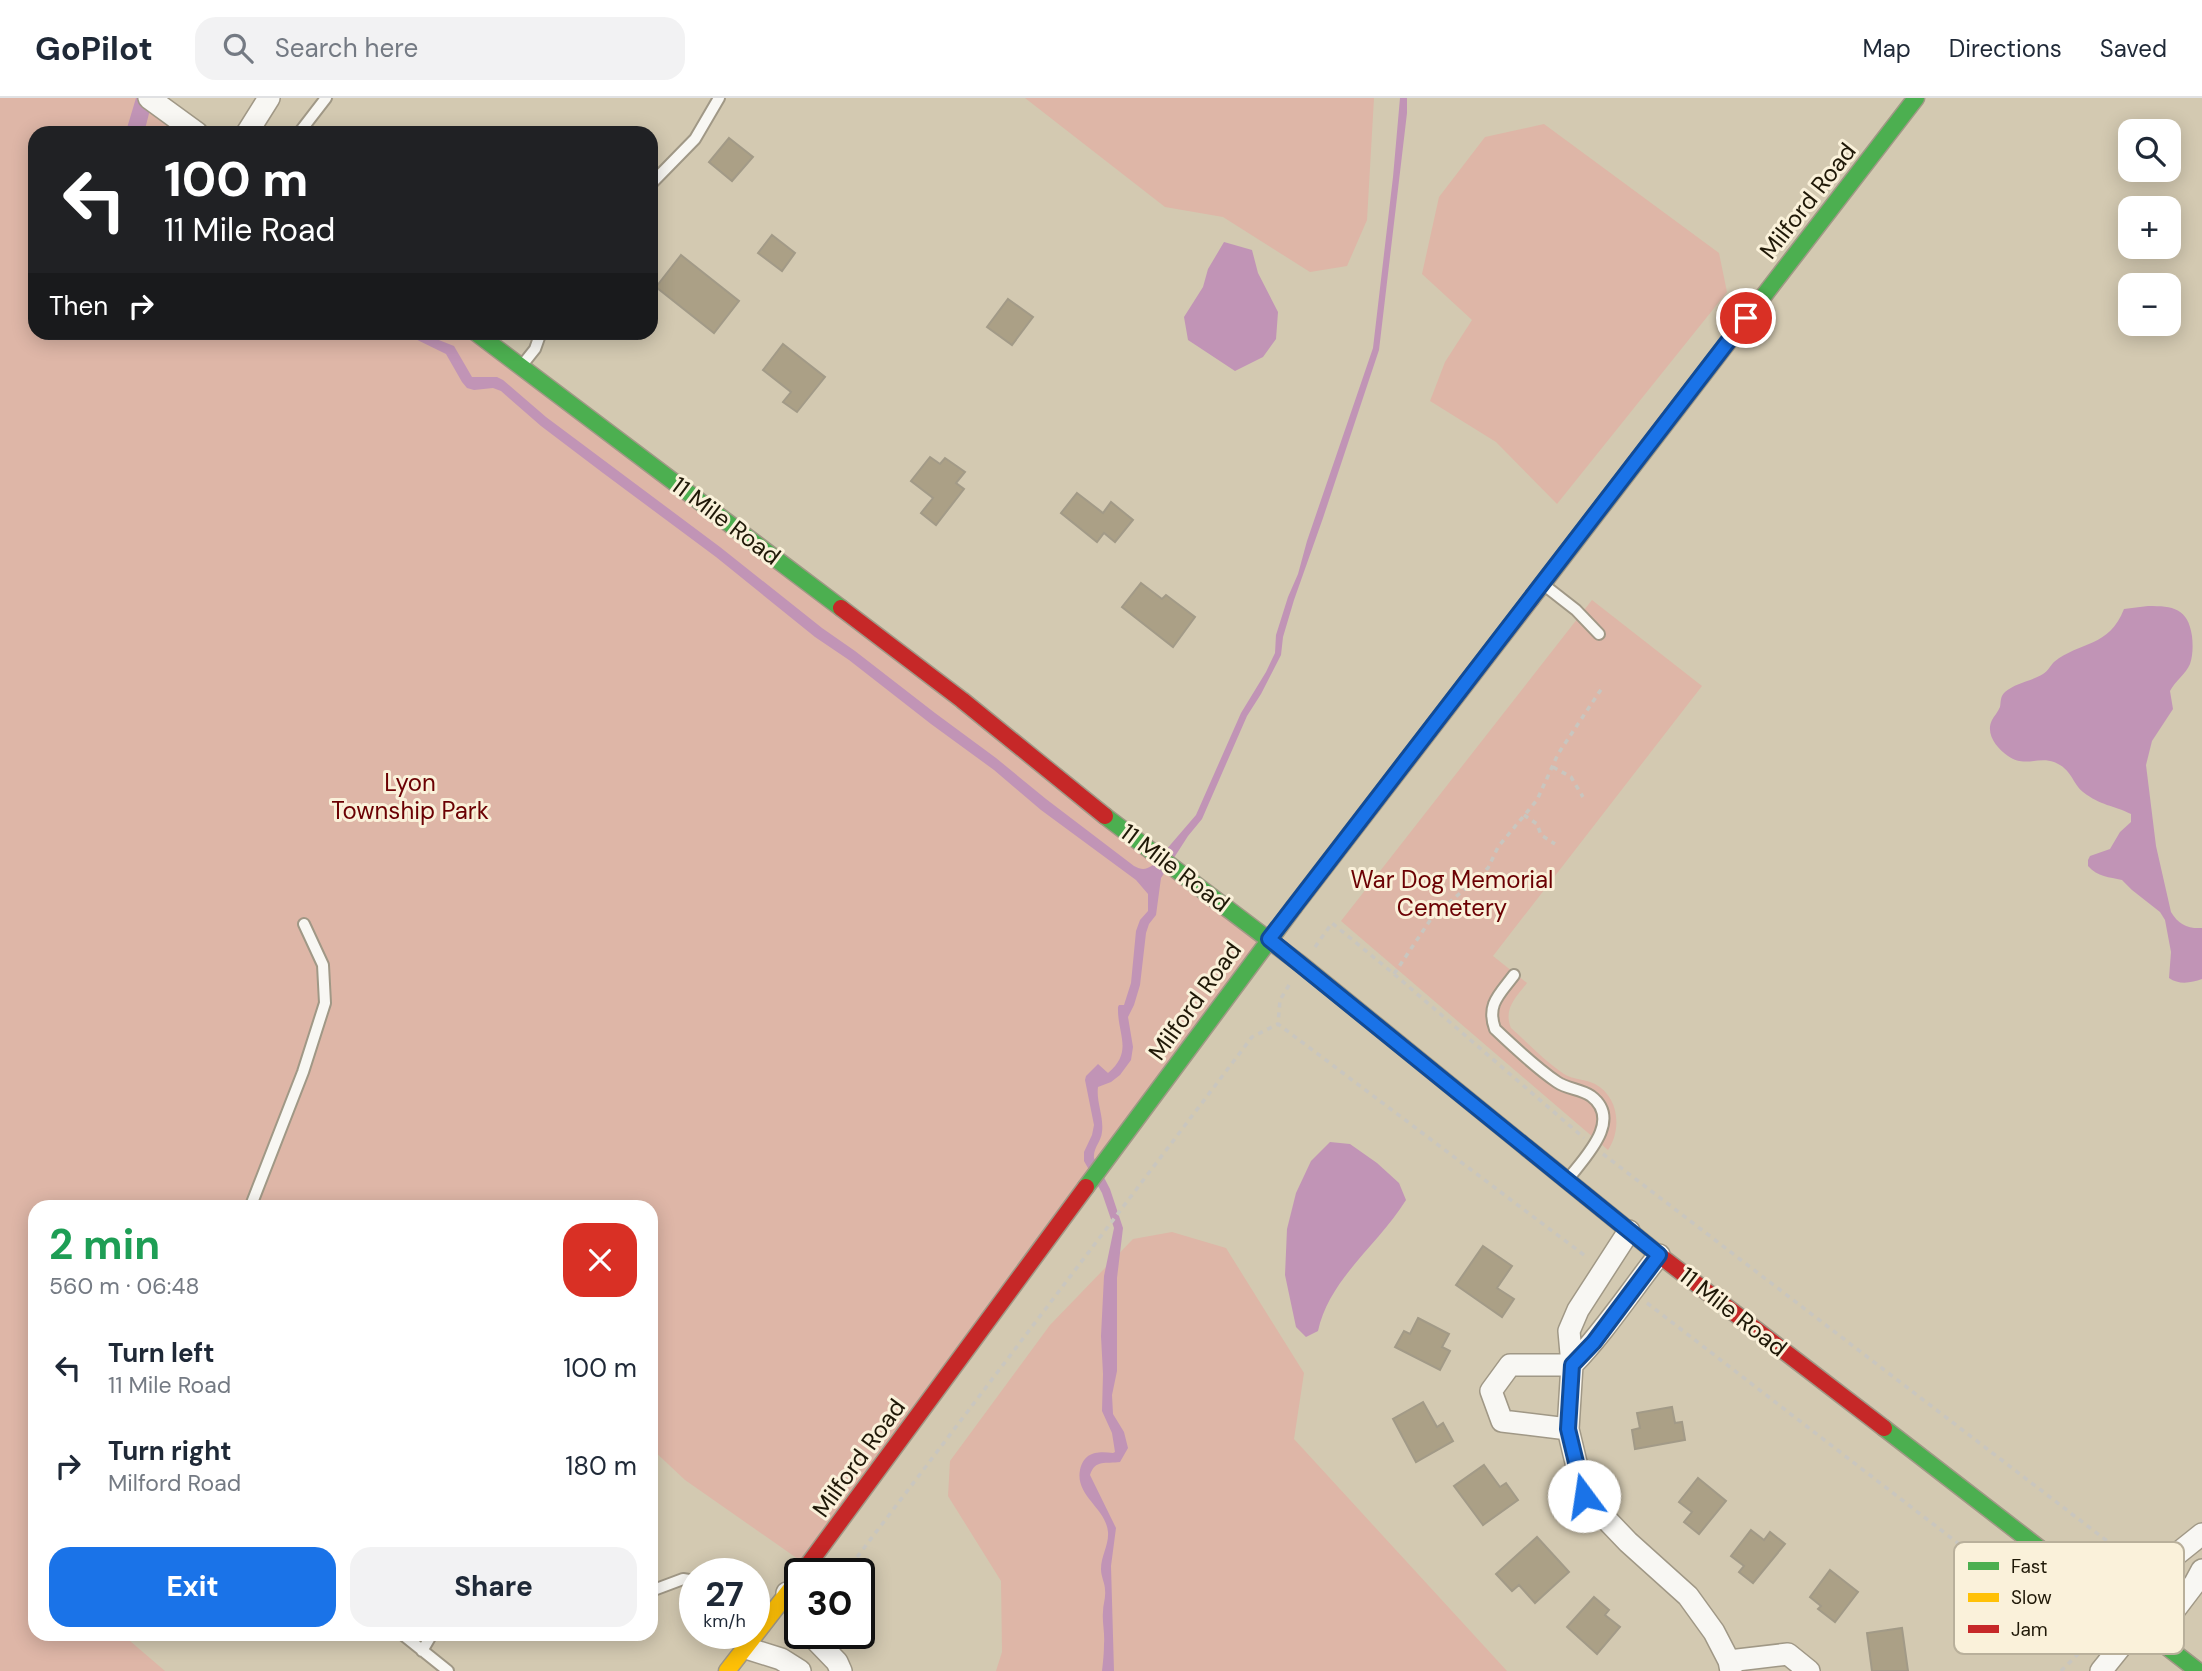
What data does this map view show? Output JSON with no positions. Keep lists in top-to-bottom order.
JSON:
{
  "streets": {
    "street": ["Milford Road", "11 Mile Road"]
  },
  "crossings": [
    ["Milford Road", "11 Mile Road"]
  ],
  "parks": ["Lyon Township Park", "War Dog Memorial Cemetery"],
  "legend": ["Fast", "Slow", "Jam"],
  "page": {
    "header": "GoPilot",
    "search": "Search here",
    "nav": ["Map", "Directions", "Saved"],
    "map_buttons": ["+", "−"],
    "turn": ["100 m", "11 Mile Road"],
    "then": "Then",
    "heading": ["2 min", "560 m · 06:48"],
    "list": [
      {
        "name": "Turn left",
        "note": "11 Mile Road",
        "value": "100 m"
      },
      {
        "name": "Turn right",
        "note": "Milford Road",
        "value": "180 m"
      }
    ],
    "buttons": ["Exit", "Share"],
    "speed": "27 km/h",
    "limit": "30"
  }
}
